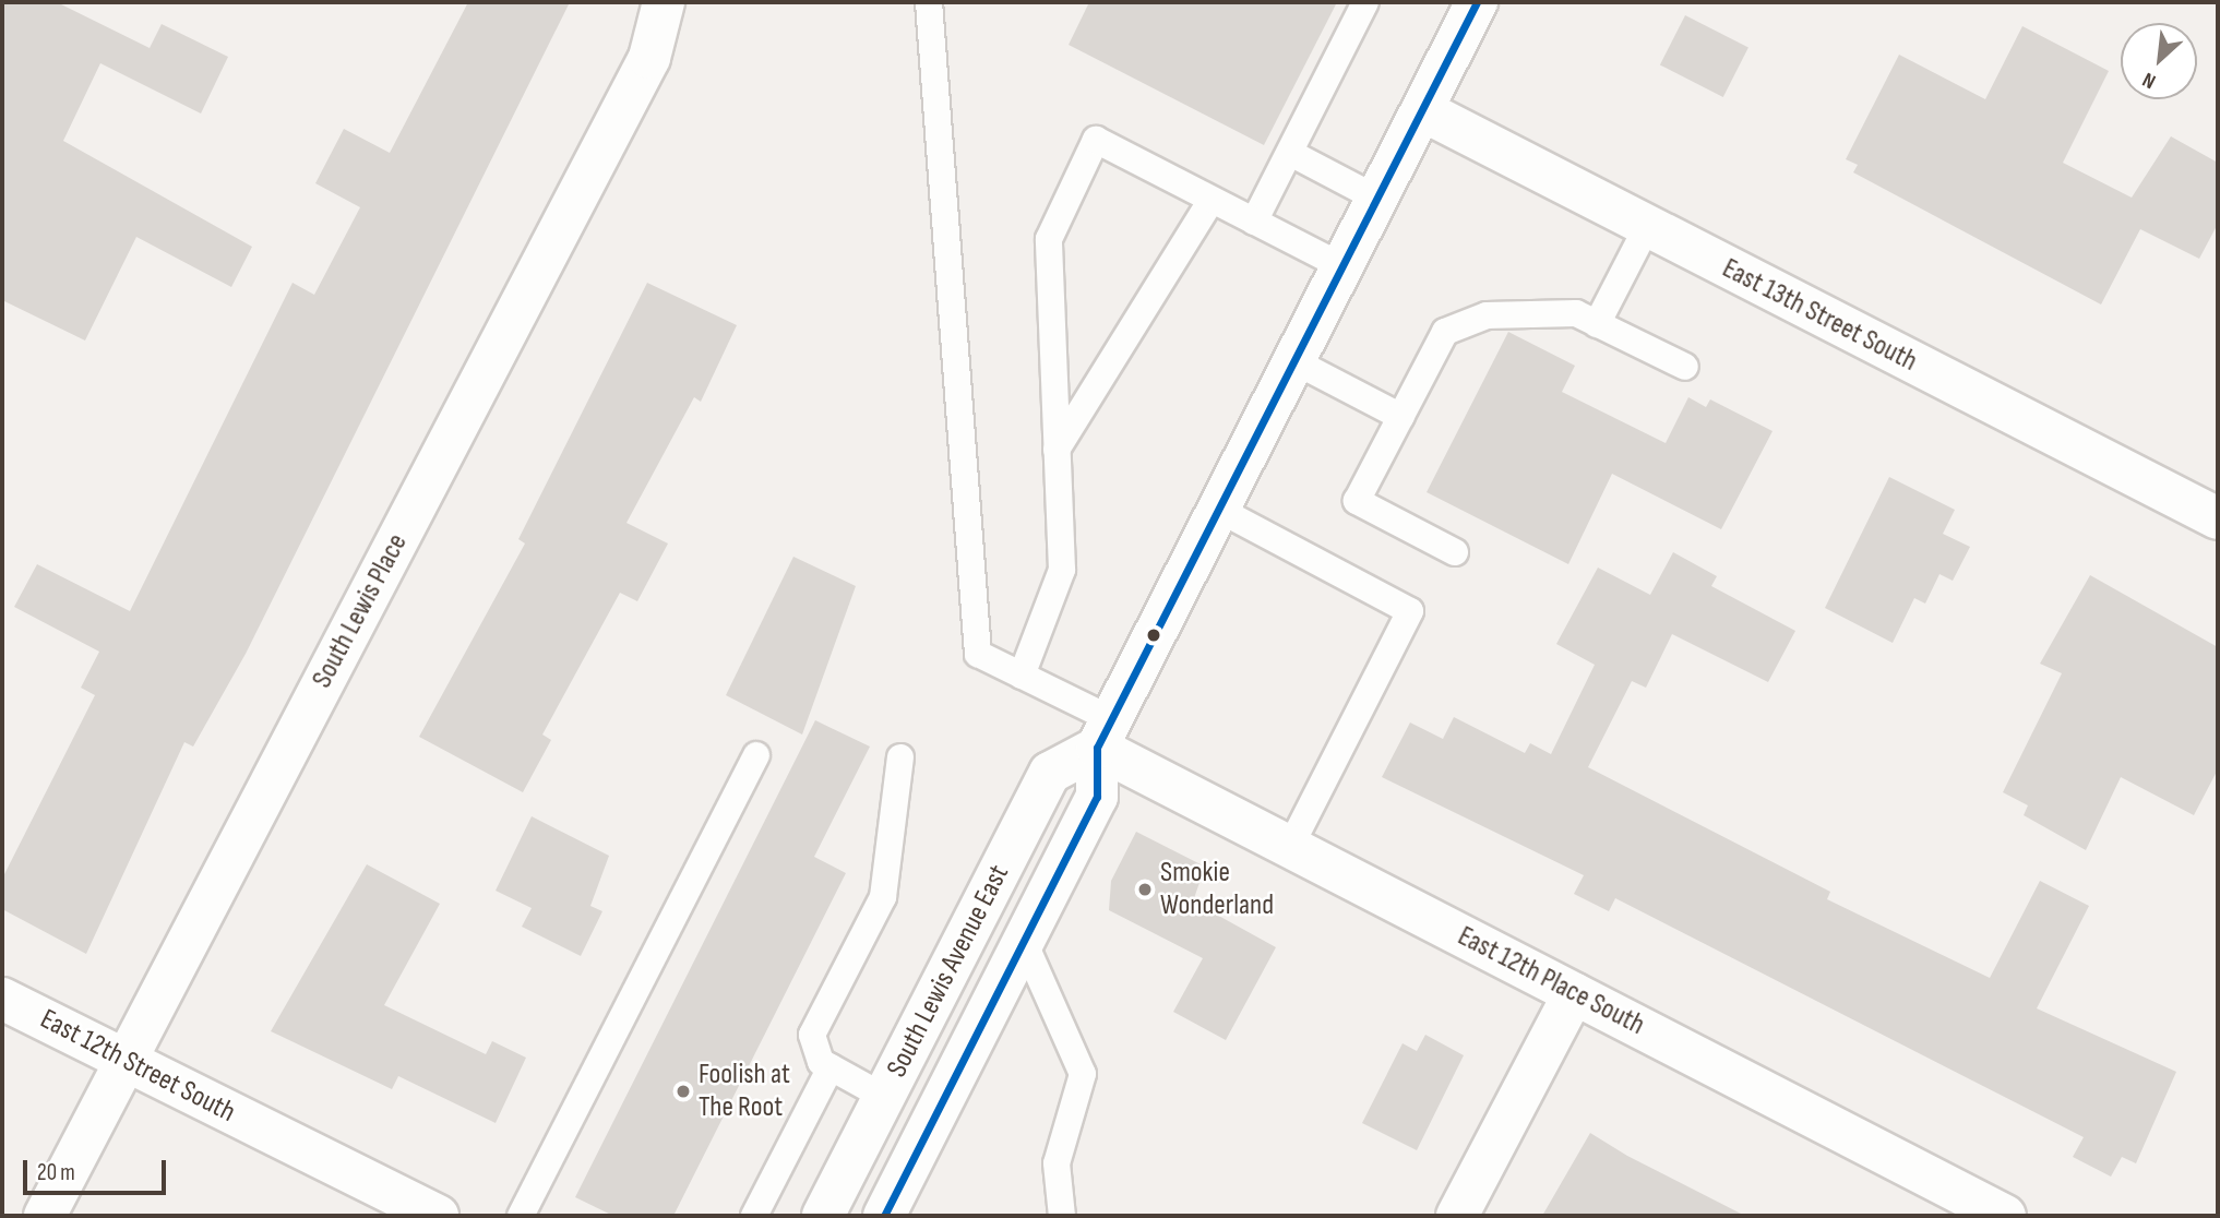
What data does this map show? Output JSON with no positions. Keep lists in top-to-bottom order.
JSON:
{
  "streets": {
    "street": [
      "East 13th Street South",
      "South Lewis Place",
      "South Lewis Avenue East",
      "East 12th Place South",
      "East 12th Street South"
    ]
  },
  "crossings": [
    ["East 13th Street South", "South Lewis Avenue East"],
    ["South Lewis Place", "East 12th Street South"],
    ["South Lewis Avenue East", "East 12th Place South"]
  ],
  "places": ["Smokie Wonderland", "Foolish at The Root"],
  "scale_bar": "20 m",
  "north": "bottom left"
}
